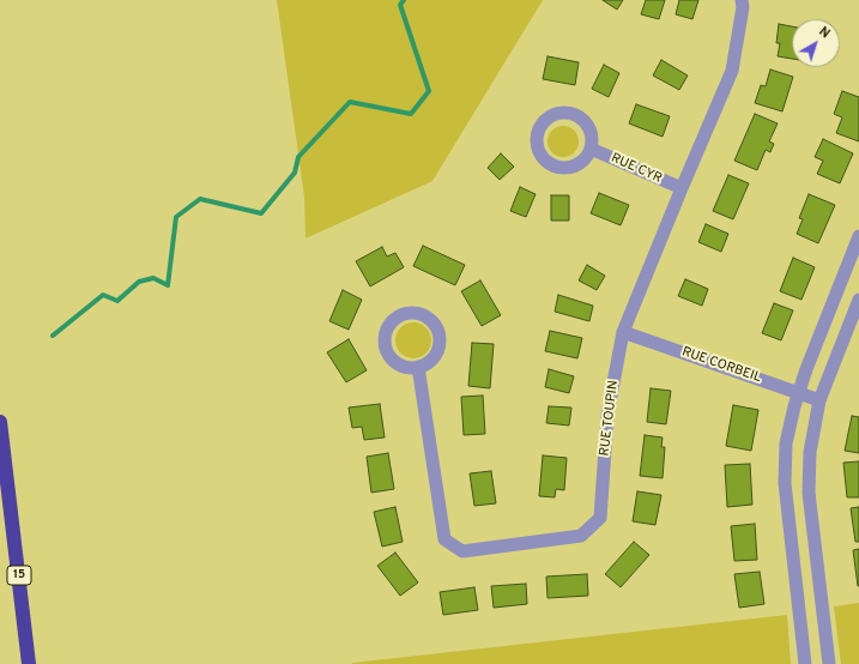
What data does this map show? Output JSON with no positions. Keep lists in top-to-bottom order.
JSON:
{
  "streets": {
    "highway": ["15"],
    "street": ["RUE CYR", "RUE CORBEIL", "RUE TOUPIN"]
  },
  "crossings": [
    ["RUE CYR", "RUE TOUPIN"],
    ["RUE CORBEIL", "RUE TOUPIN"]
  ],
  "north": "top right"
}
